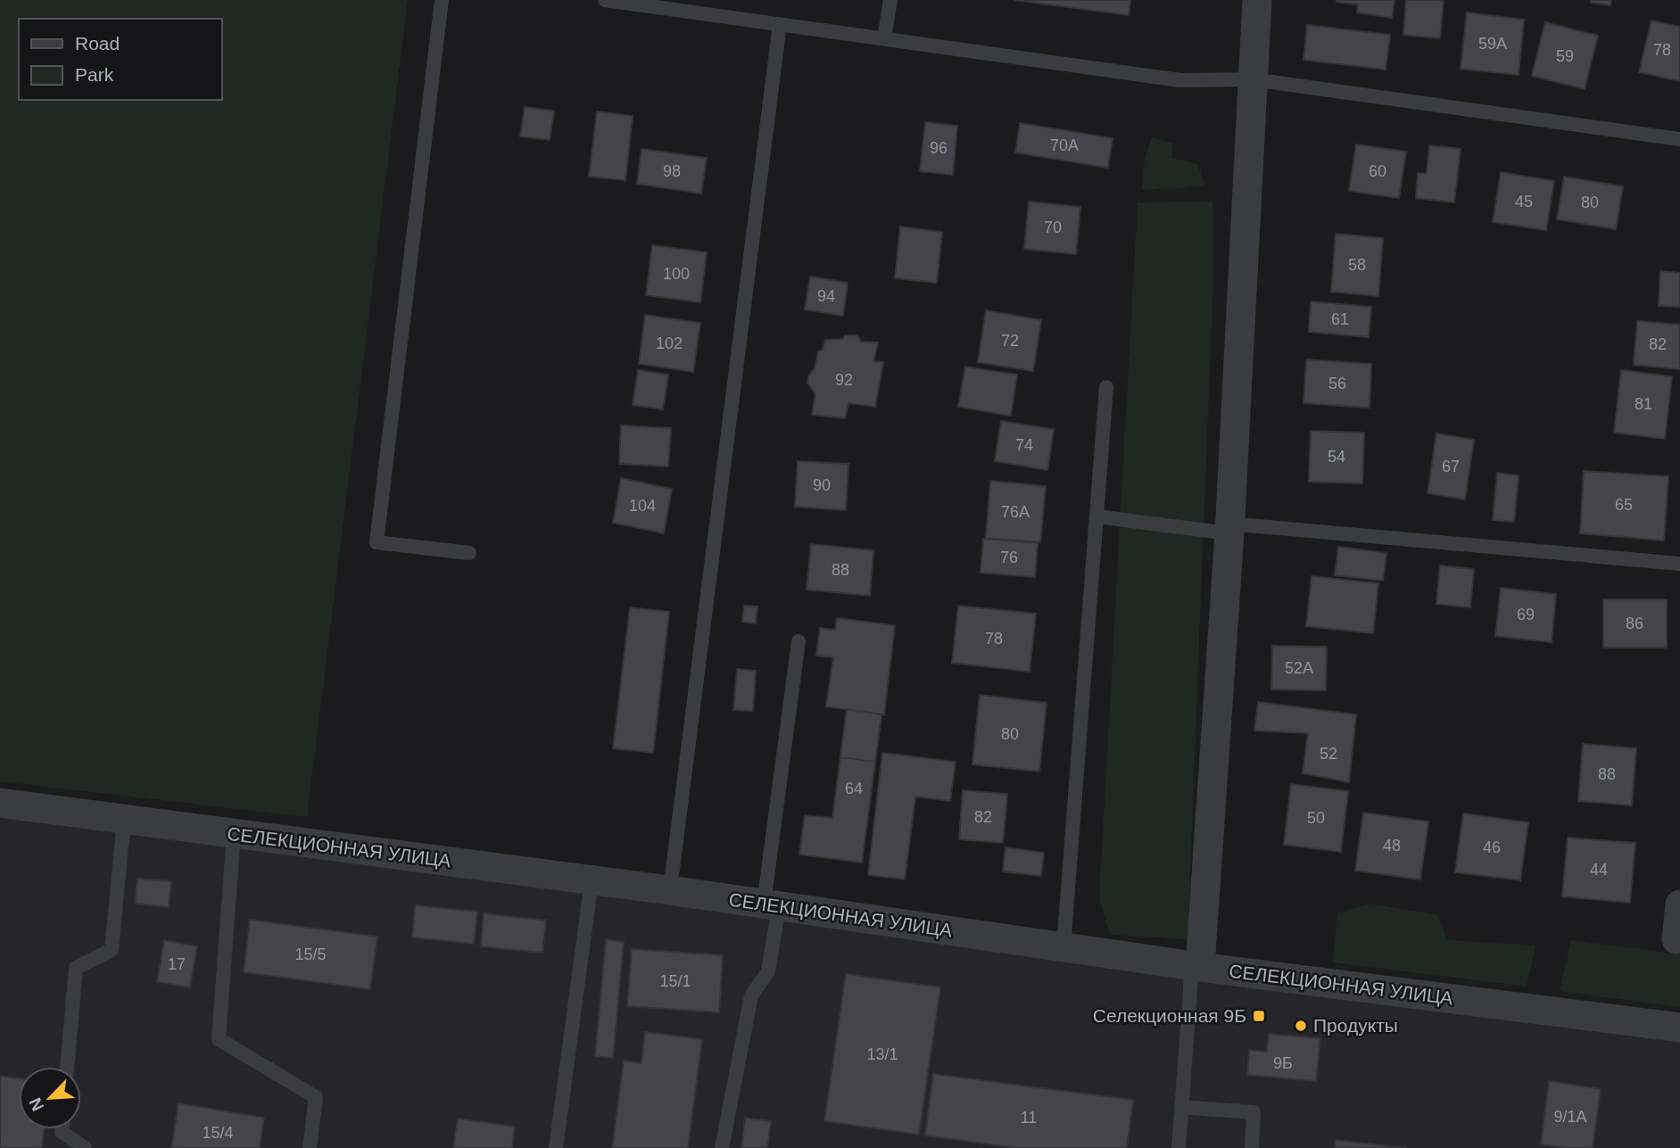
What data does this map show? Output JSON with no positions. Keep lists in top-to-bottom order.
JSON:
{
  "streets": {
    "street": ["СЕЛЕКЦИОННАЯ УЛИЦА"]
  },
  "places": {
    "transit": ["Селекционная 9Б"],
    "other": ["Продукты"]
  },
  "house_numbers": [
    "59А",
    "78",
    "59",
    "70А",
    "96",
    "98",
    "60",
    "45",
    "80",
    "70",
    "58",
    "100",
    "94",
    "61",
    "72",
    "102",
    "82",
    "92",
    "56",
    "81",
    "74",
    "54",
    "67",
    "90",
    "65",
    "104",
    "76А",
    "76",
    "88",
    "69",
    "86",
    "78",
    "52А",
    "80",
    "52",
    "88",
    "64",
    "82",
    "50",
    "48",
    "46",
    "44",
    "15/5",
    "17",
    "15/1",
    "13/1",
    "9Б",
    "9/1А",
    "11",
    "15/4"
  ],
  "legend": ["Road", "Park"],
  "north": "bottom left"
}
